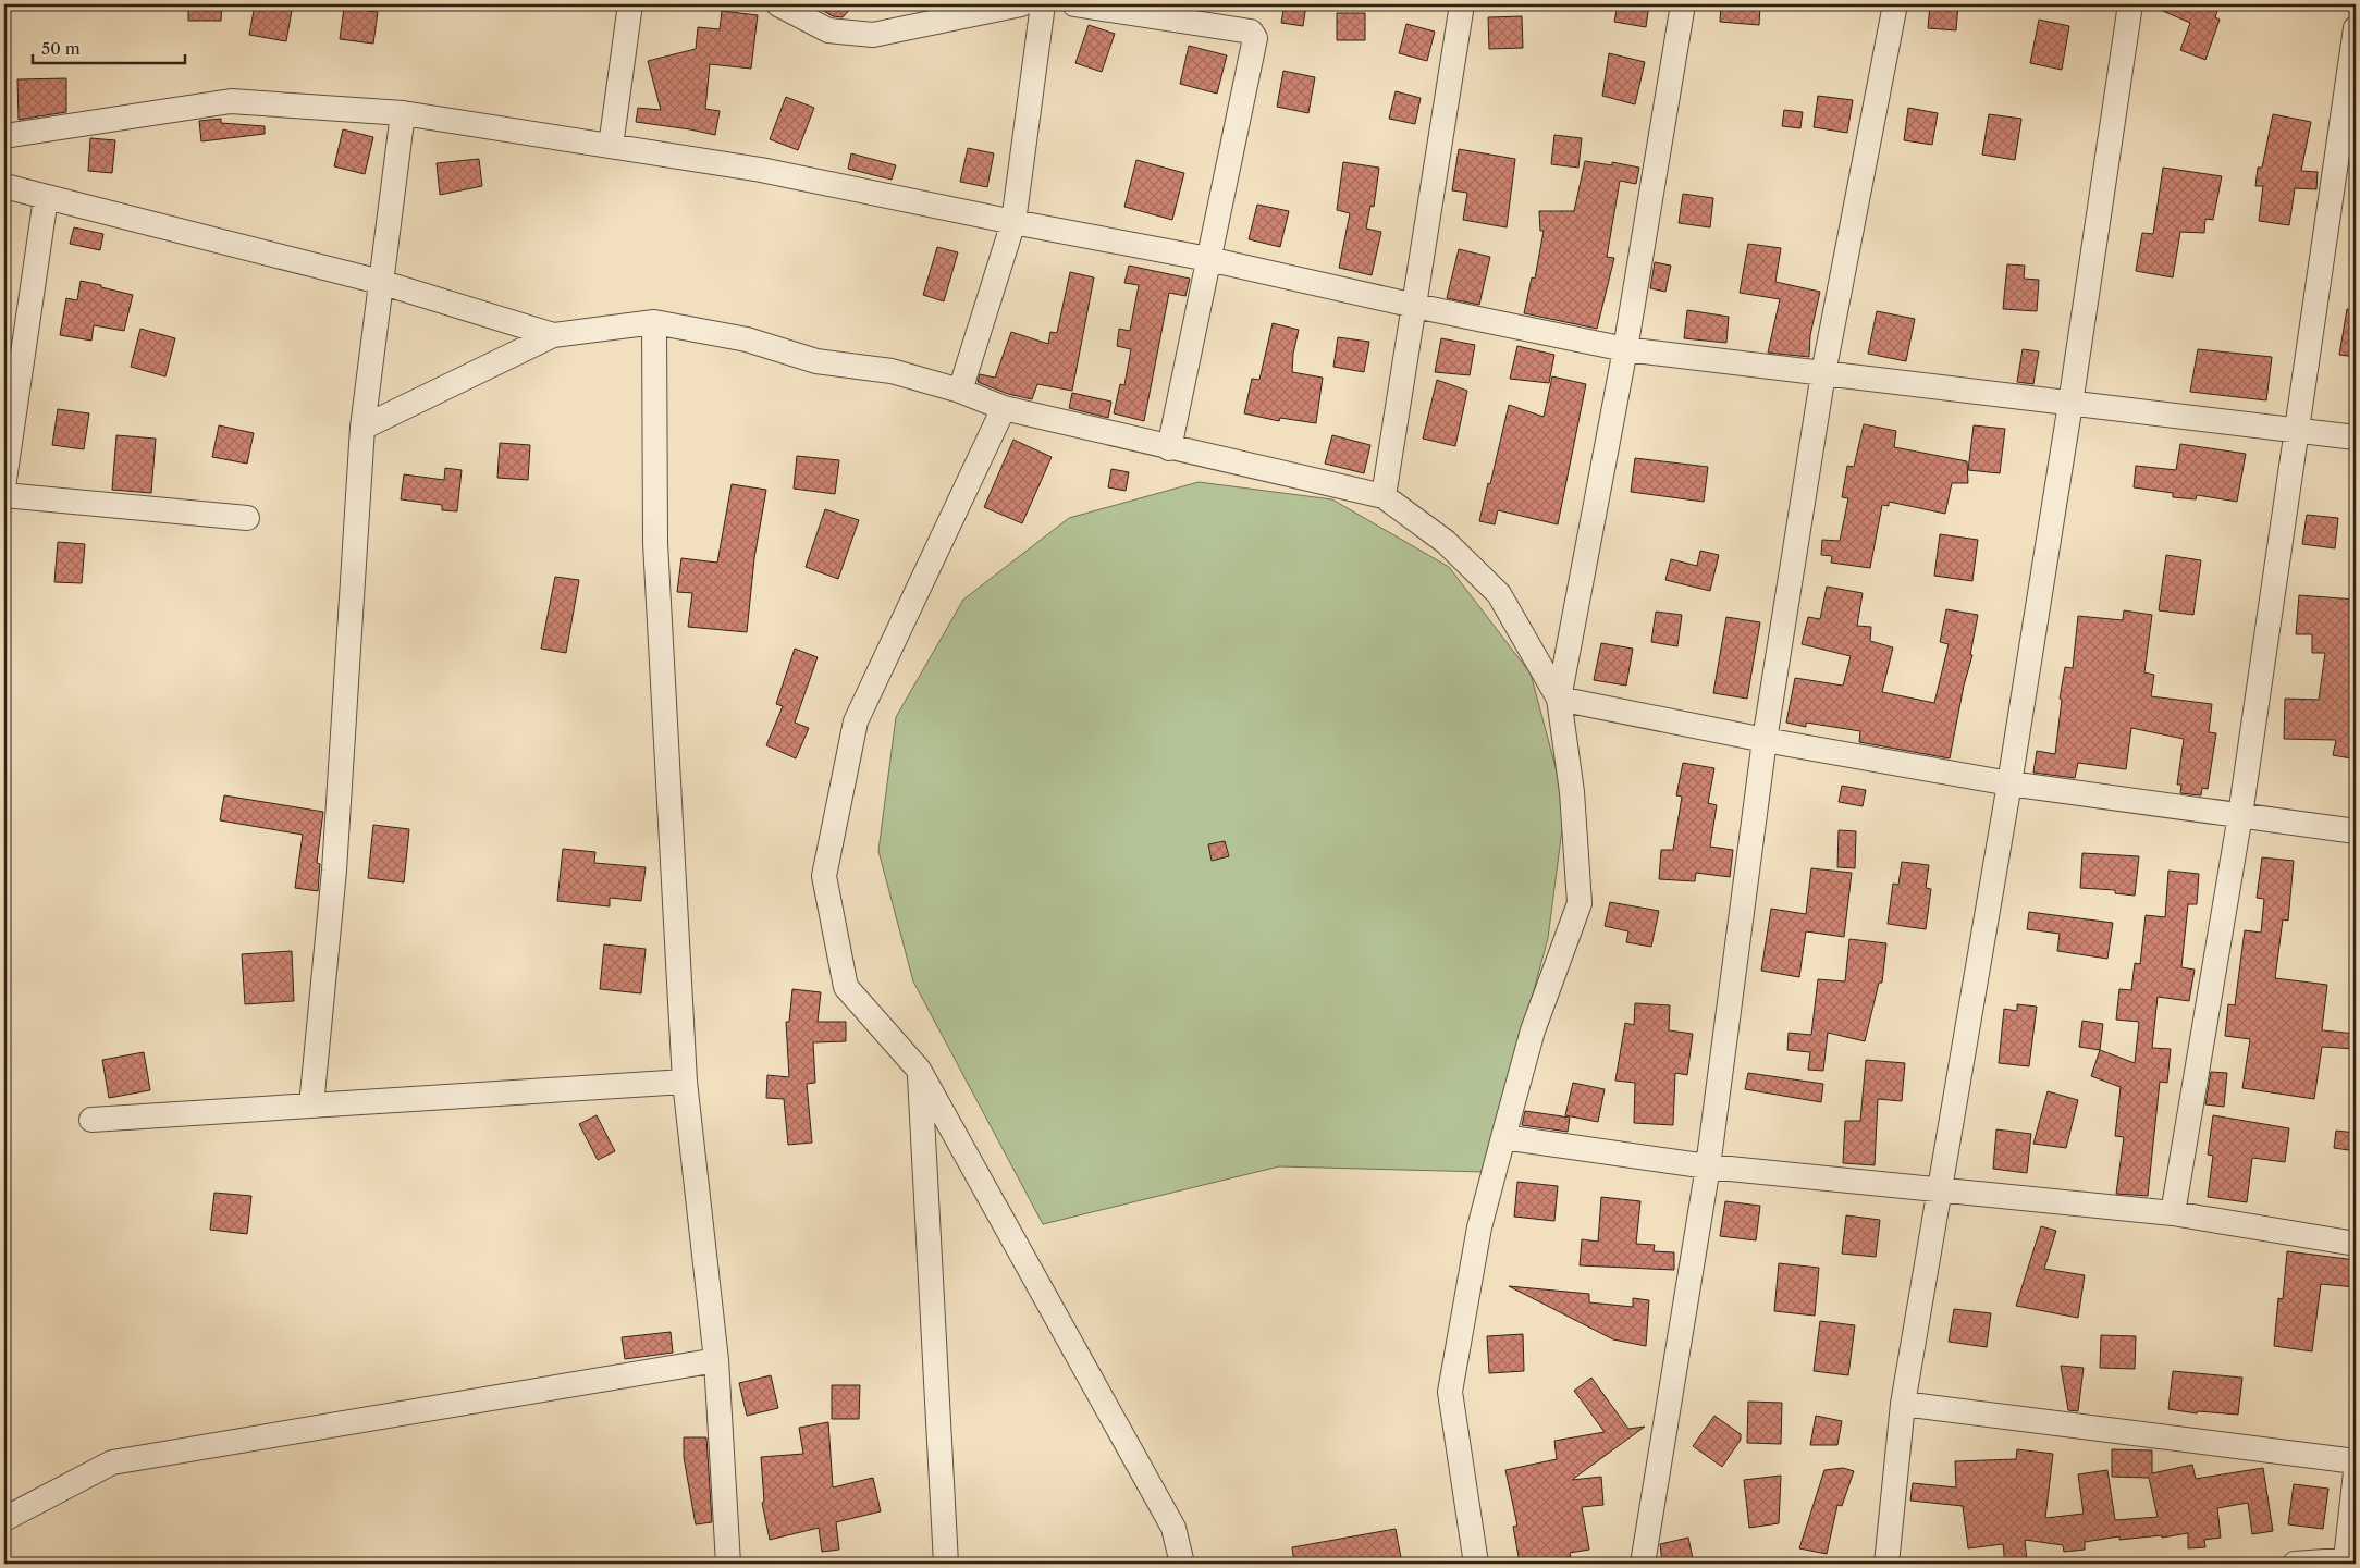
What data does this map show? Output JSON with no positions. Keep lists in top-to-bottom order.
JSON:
{
  "scale_bar": "50 m"
}
